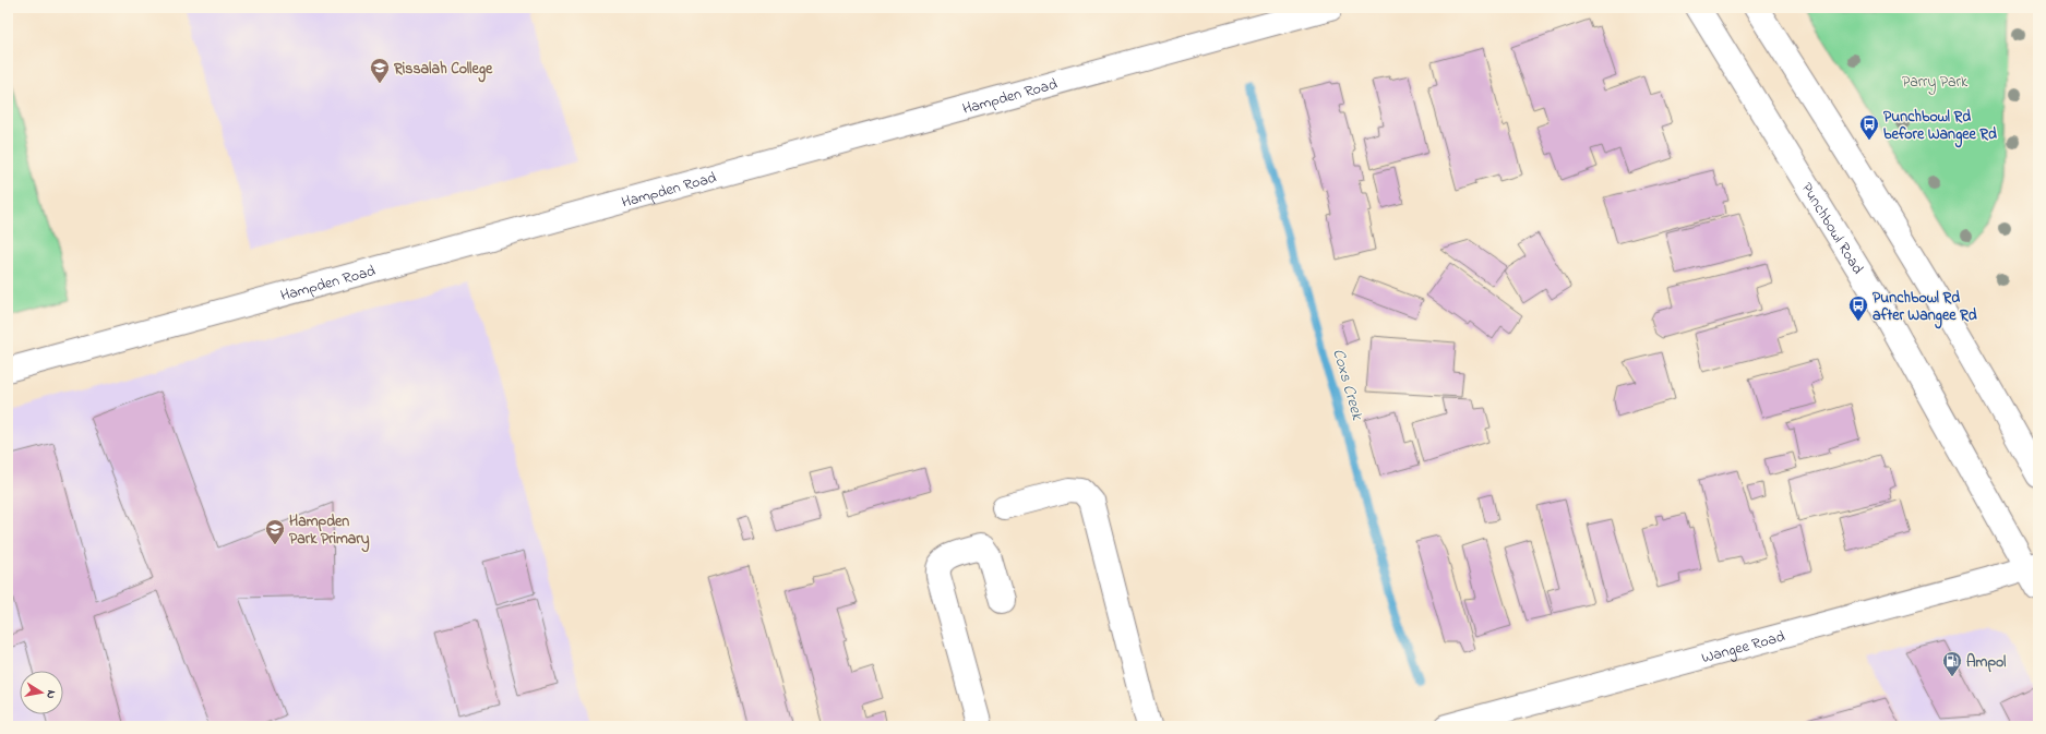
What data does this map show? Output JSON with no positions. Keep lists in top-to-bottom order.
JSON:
{
  "streets": {
    "street": ["Hampden Road", "Punchbowl Road", "Wangee Road"]
  },
  "crossings": [
    ["Punchbowl Road", "Wangee Road"]
  ],
  "water": ["Coxs Creek"],
  "parks": ["Parry Park"],
  "places": {
    "school or university": ["Rissalah College", "Hampden Park Primary"],
    "bus stop": ["Punchbowl Rd before Wangee Rd", "Punchbowl Rd after Wangee Rd"],
    "fuel station": ["Ampol"]
  },
  "north": "right"
}
